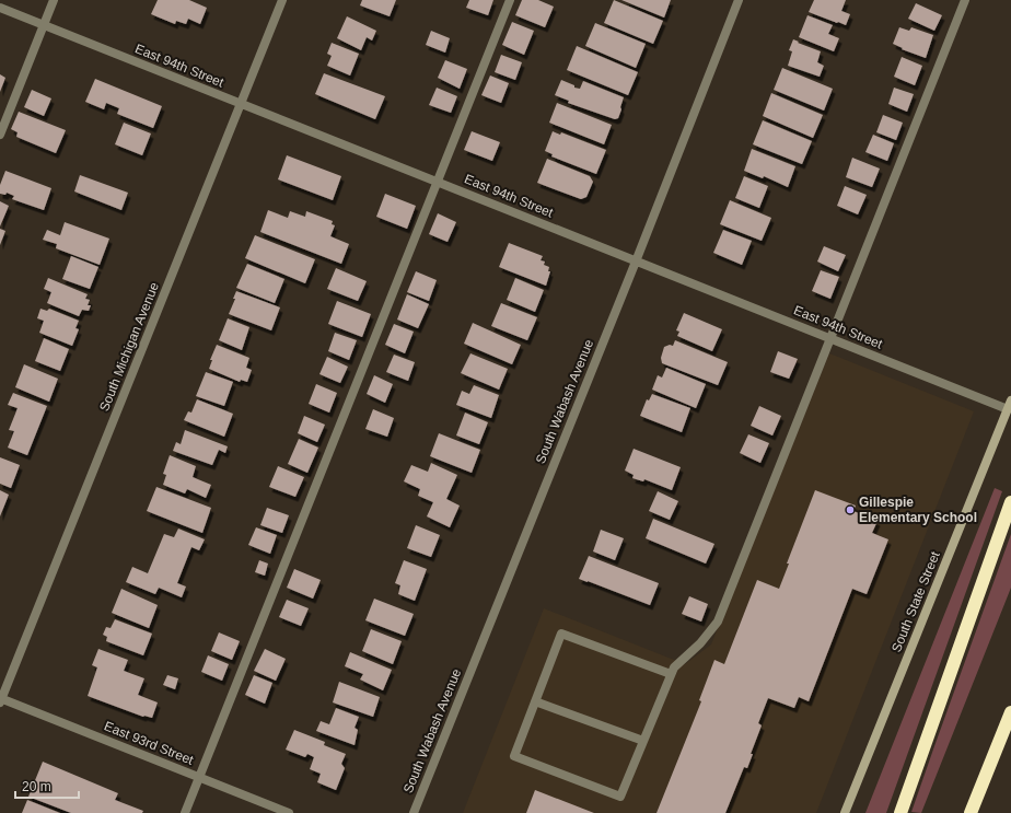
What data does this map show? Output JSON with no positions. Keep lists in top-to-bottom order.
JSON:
{
  "streets": {
    "main road": ["South State Street"],
    "street": [
      "East 94th Street",
      "South Michigan Avenue",
      "South Wabash Avenue",
      "East 93rd Street"
    ]
  },
  "crossings": [
    ["East 94th Street", "South Michigan Avenue"],
    ["East 94th Street", "South Wabash Avenue"],
    ["East 94th Street", "South State Street"],
    ["South Michigan Avenue", "East 93rd Street"]
  ],
  "places": ["Gillespie Elementary School"],
  "scale_bar": "20 m"
}
